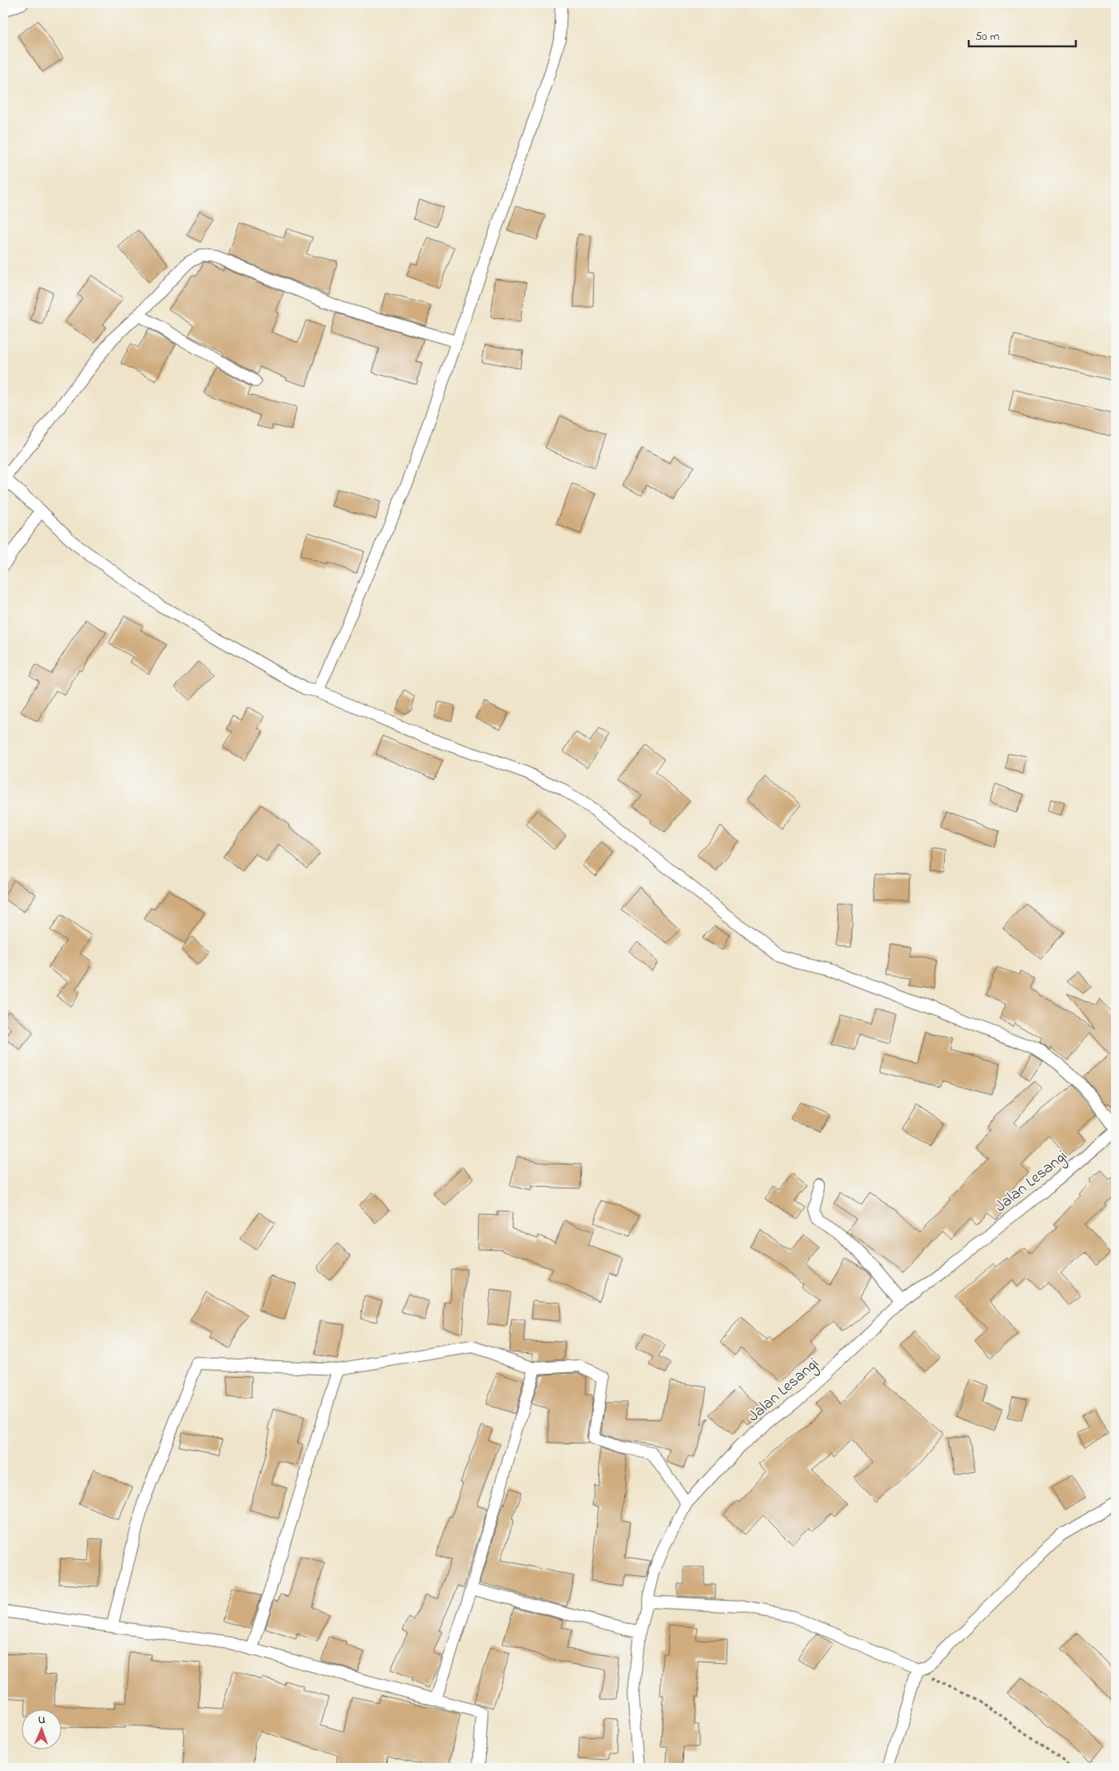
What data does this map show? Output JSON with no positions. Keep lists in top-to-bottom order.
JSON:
{
  "streets": {
    "street": ["Jalan Lesangi"]
  },
  "scale_bar": "50 m",
  "north": "top"
}
